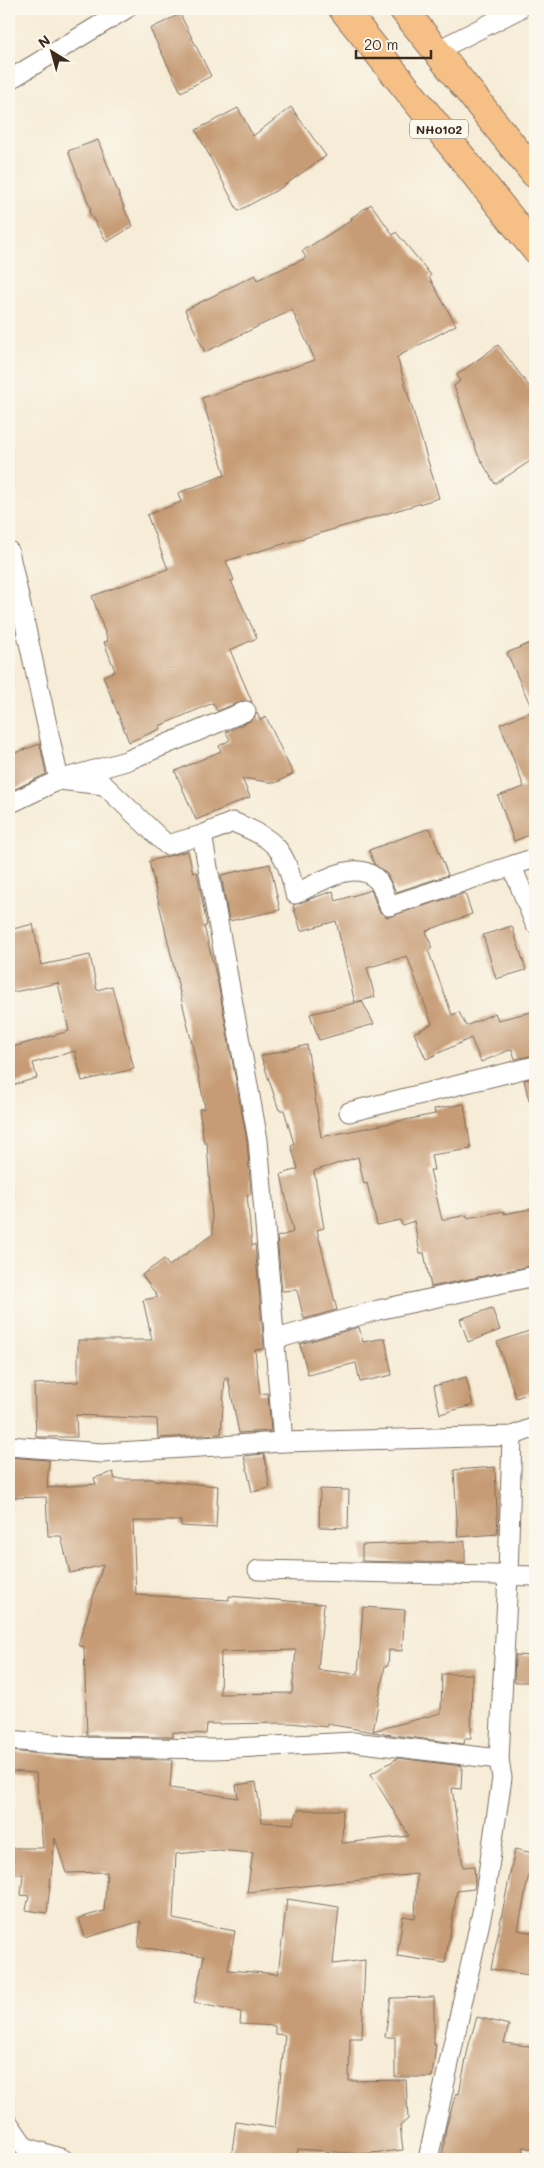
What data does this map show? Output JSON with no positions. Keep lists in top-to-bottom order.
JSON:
{
  "streets": {
    "highway": ["NH0102"]
  },
  "scale_bar": "20 m",
  "north": "top left"
}
